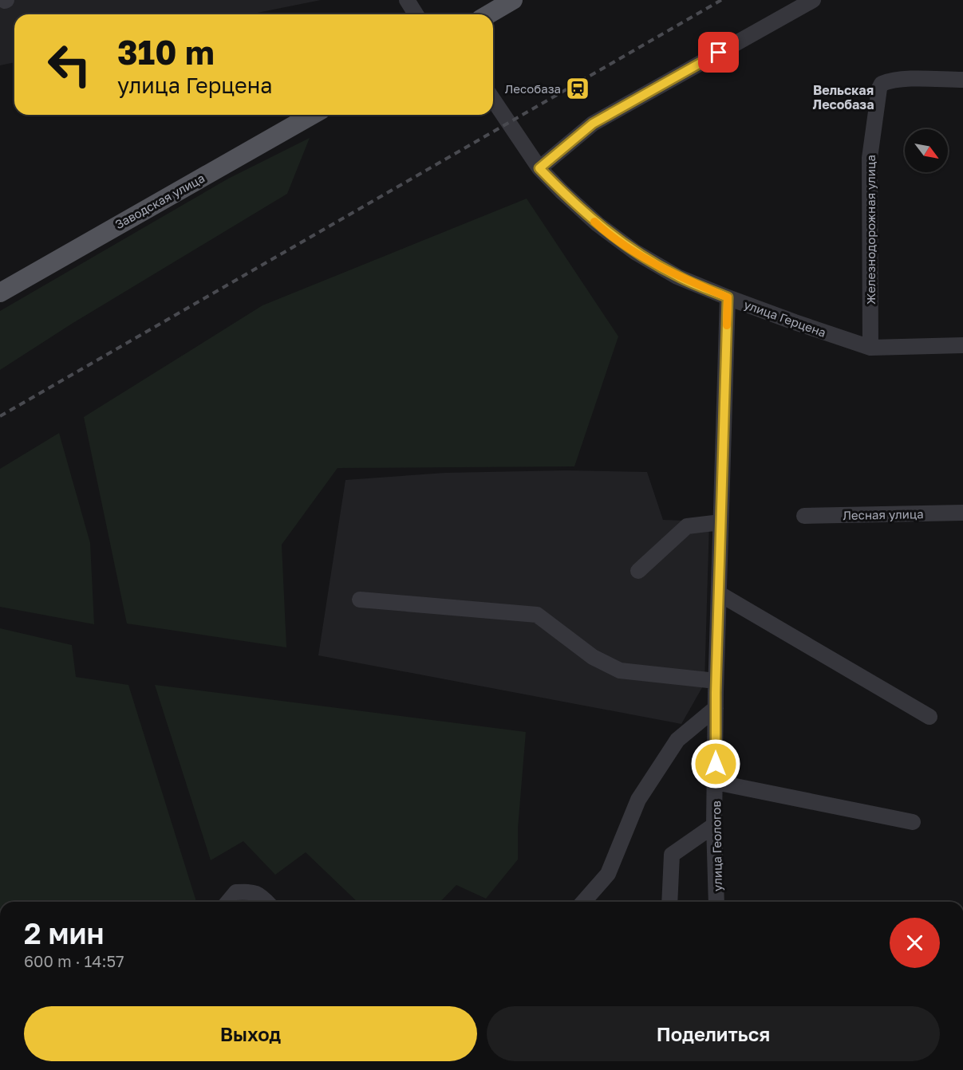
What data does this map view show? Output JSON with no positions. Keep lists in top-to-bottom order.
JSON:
{
  "streets": {
    "main road": ["Заводская улица"],
    "street": [
      "Железнодорожная улица",
      "улица Герцена",
      "Лесная улица",
      "улица Геологов"
    ]
  },
  "crossings": [
    ["Железнодорожная улица", "улица Герцена"],
    ["улица Герцена", "улица Геологов"]
  ],
  "districts": ["Вельская Лесобаза"],
  "places": {
    "station": ["Лесобаза"]
  },
  "north": "bottom right",
  "page": {
    "turn": ["310 m", "улица Герцена"],
    "heading": ["2 мин", "600 m · 14:57"],
    "buttons": ["Выход", "Поделиться"]
  }
}
